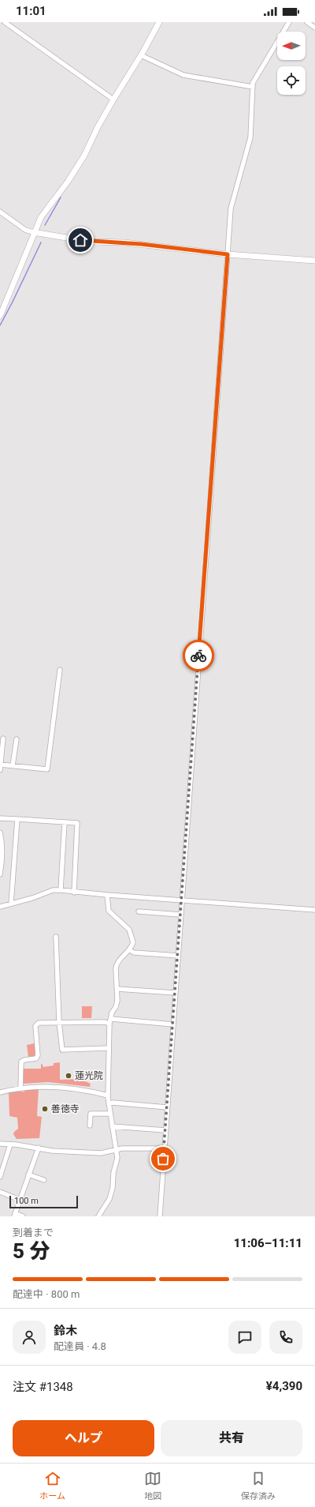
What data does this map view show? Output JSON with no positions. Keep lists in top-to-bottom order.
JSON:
{
  "places": ["蓮光院", "善徳寺"],
  "scale_bar": "100 m",
  "north": "left",
  "page": {
    "status": "11:01",
    "scale": "100 m",
    "heading": ["5 分", "到着まで", "11:06–11:11"],
    "panel": [
      "鈴木",
      "配達員 · 4.8",
      "注文 #1348",
      "¥4,390"
    ],
    "bar": "配達中 · 800 m",
    "buttons": ["ヘルプ", "共有"],
    "tabs": ["ホーム", "地図", "保存済み"]
  }
}
